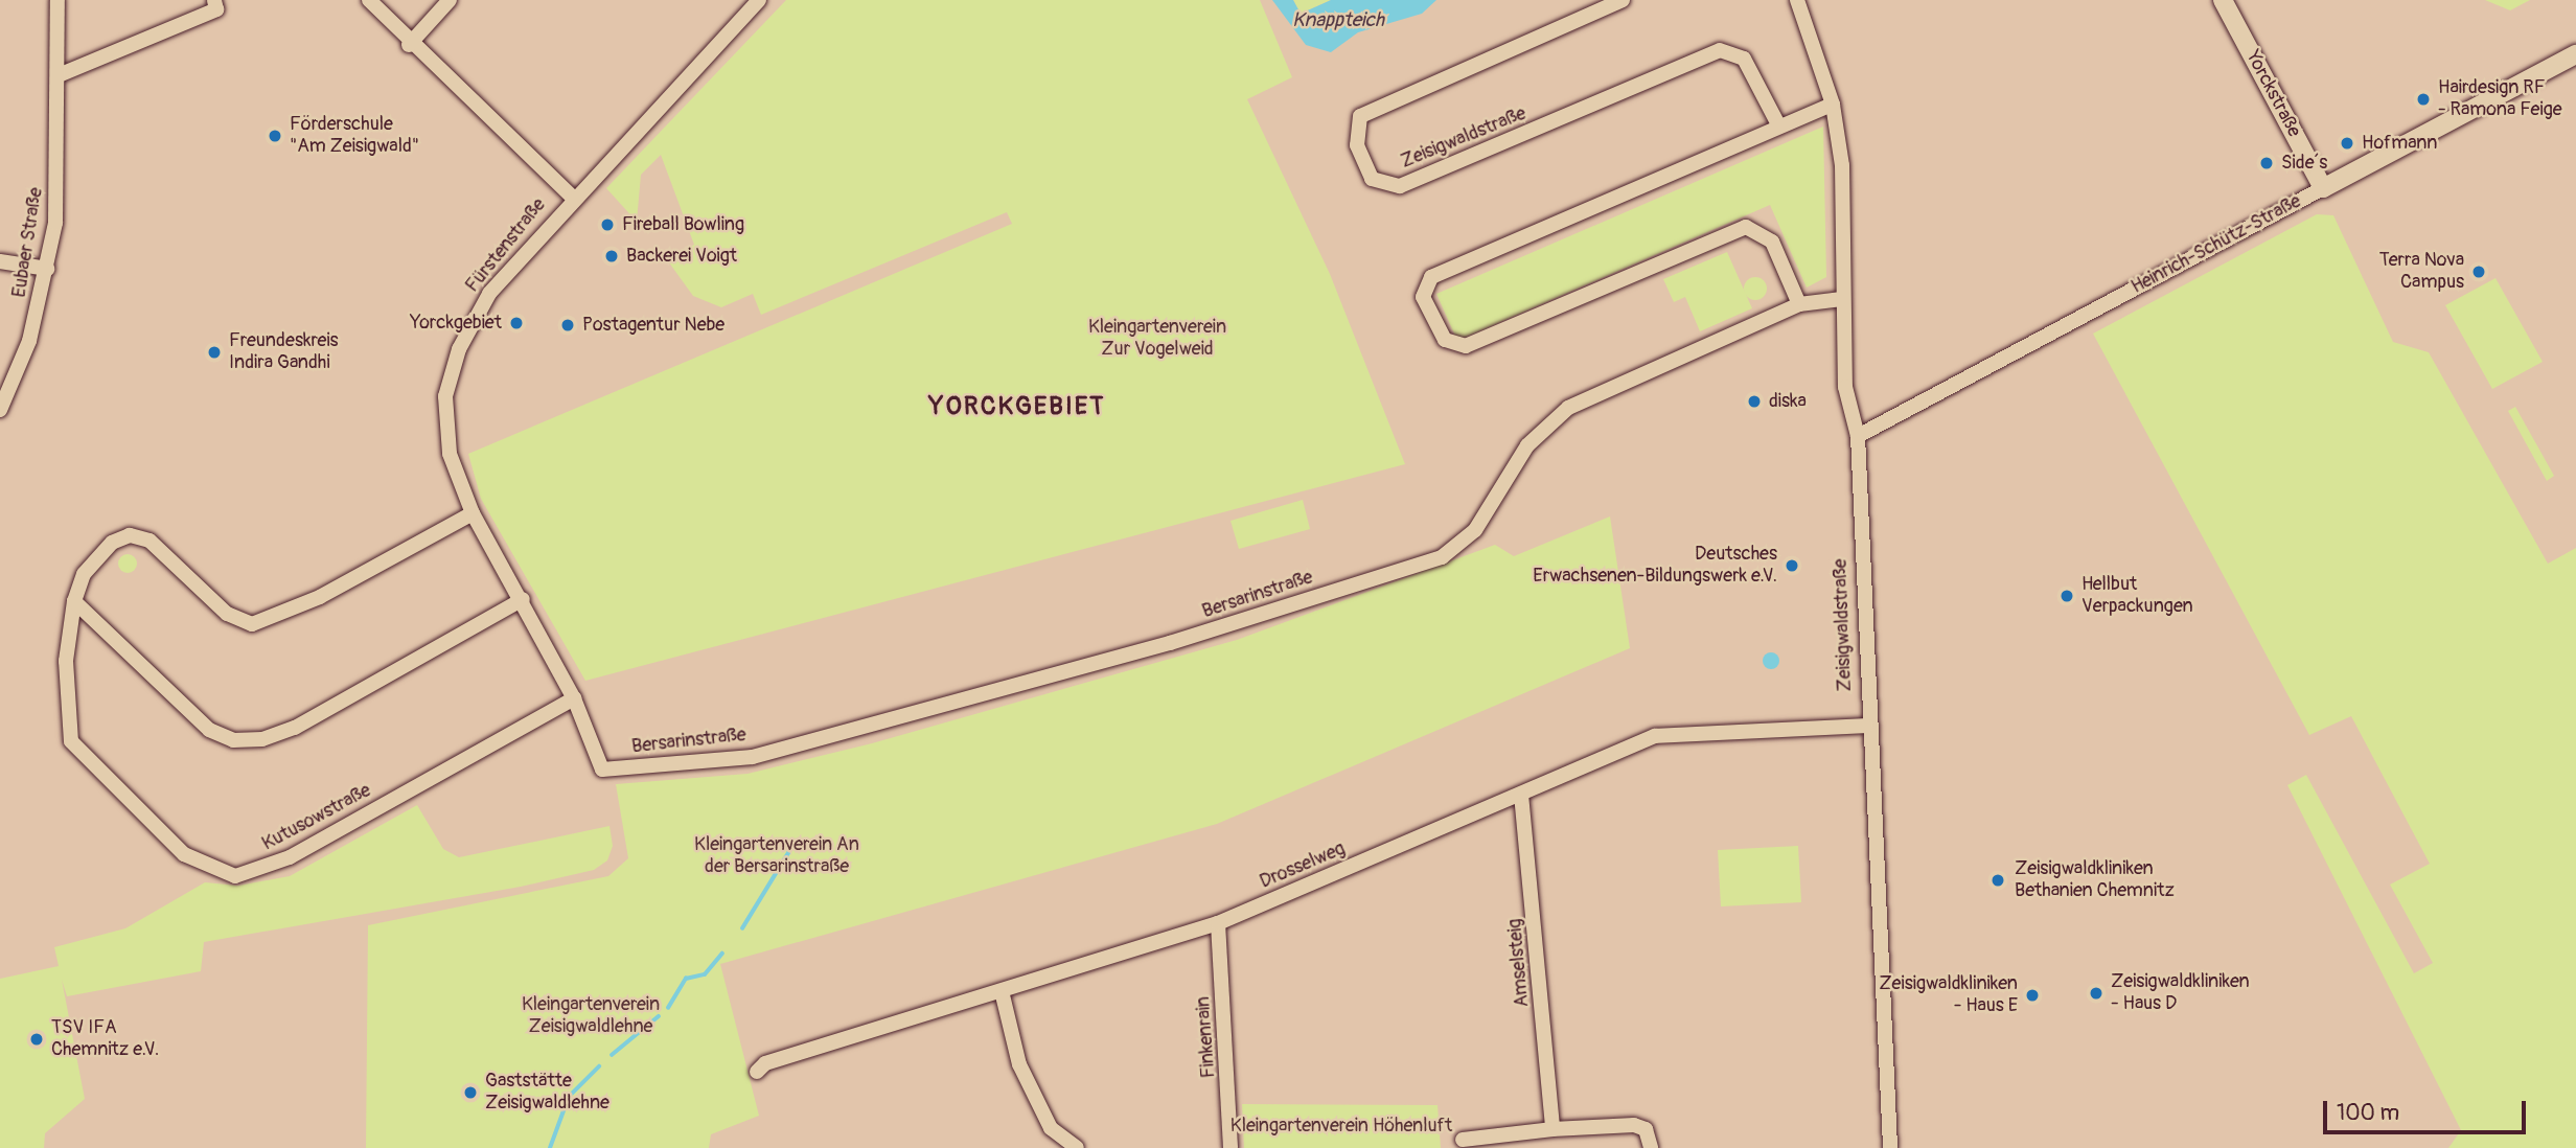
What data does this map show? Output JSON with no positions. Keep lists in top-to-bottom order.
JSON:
{
  "streets": {
    "main road": ["Yorckstraße", "Heinrich-Schütz-Straße"],
    "street": [
      "Zeisigwaldstraße",
      "Eubaer Straße",
      "Fürstenstraße",
      "Bersarinstraße",
      "Kutusowstraße",
      "Drosselweg",
      "Amselsteig",
      "Finkenrain"
    ]
  },
  "crossings": [
    ["Yorckstraße", "Heinrich-Schütz-Straße"],
    ["Zeisigwaldstraße", "Heinrich-Schütz-Straße"],
    ["Zeisigwaldstraße", "Bersarinstraße"],
    ["Zeisigwaldstraße", "Drosselweg"],
    ["Fürstenstraße", "Bersarinstraße"],
    ["Fürstenstraße", "Kutusowstraße"],
    ["Drosselweg", "Amselsteig"],
    ["Drosselweg", "Finkenrain"]
  ],
  "districts": ["YORCKGEBIET"],
  "water": ["Knappteich"],
  "parks": [
    "Kleingartenverein Zur Vogelweid",
    "Kleingartenverein An der Bersarinstraße",
    "Kleingartenverein Zeisigwaldlehne",
    "Kleingartenverein Höhenluft"
  ],
  "places": [
    "Hairdesign RF - Ramona Feige",
    "Förderschule \"Am Zeisigwald\"",
    "Hofmann",
    "Side´s",
    "Fireball Bowling",
    "Backerei Voigt",
    "Terra Nova Campus",
    "Yorckgebiet",
    "Postagentur Nebe",
    "Freundeskreis Indira Gandhi",
    "diska",
    "Deutsches Erwachsenen-Bildungswerk e.V.",
    "Hellbut Verpackungen",
    "Zeisigwaldkliniken Bethanien Chemnitz",
    "Zeisigwaldkliniken - Haus D",
    "Zeisigwaldkliniken - Haus E",
    "TSV IFA Chemnitz e.V.",
    "Gaststätte Zeisigwaldlehne"
  ],
  "scale_bar": "100 m"
}
